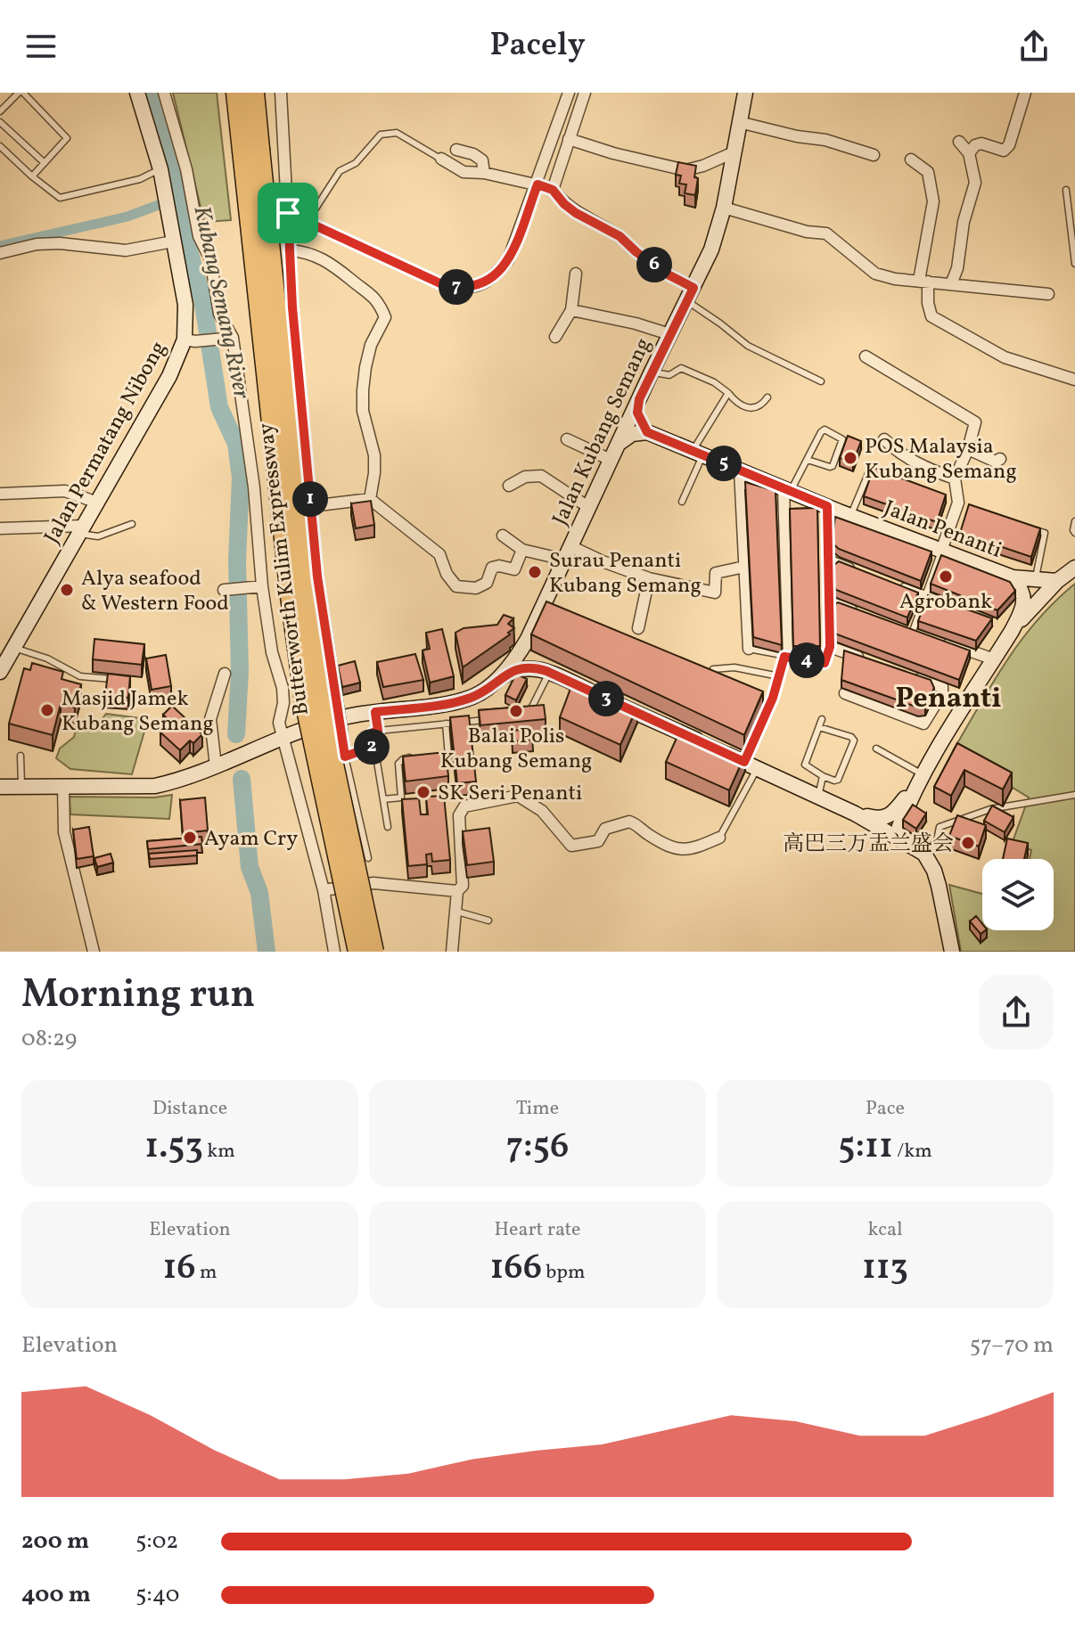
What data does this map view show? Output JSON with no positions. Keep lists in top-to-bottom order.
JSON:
{
  "streets": {
    "highway": ["Butterworth Kulim Expressway"],
    "main road": ["Jalan Kubang Semang", "Jalan Permatang Nibong", "Jalan Penanti"]
  },
  "districts": ["Penanti"],
  "water": ["Kubang Semang River"],
  "places": [
    "POS Malaysia Kubang Semang",
    "Surau Penanti Kubang Semang",
    "Agrobank",
    "Alya seafood & Western Food",
    "Masjid Jamek Kubang Semang",
    "Balai Polis Kubang Semang",
    "SK Seri Penanti",
    "Ayam Cry",
    "高巴三万盂兰盛会"
  ],
  "page": {
    "header": "Pacely",
    "pins": [
      "6",
      "7",
      "5",
      "1",
      "4",
      "3",
      "2"
    ],
    "heading": ["Morning run", "08:29"],
    "stats": [
      ["Distance", "1.53 km"],
      ["Time", "7:56"],
      ["Pace", "5:11 /km"],
      ["Elevation", "16 m"],
      ["Heart rate", "166 bpm"],
      ["kcal", "113"]
    ],
    "chart": ["Elevation", "57–70 m"],
    "list": [
      {
        "name": "200 m",
        "note": "5:02"
      },
      {
        "name": "400 m",
        "note": "5:40"
      }
    ]
  }
}
